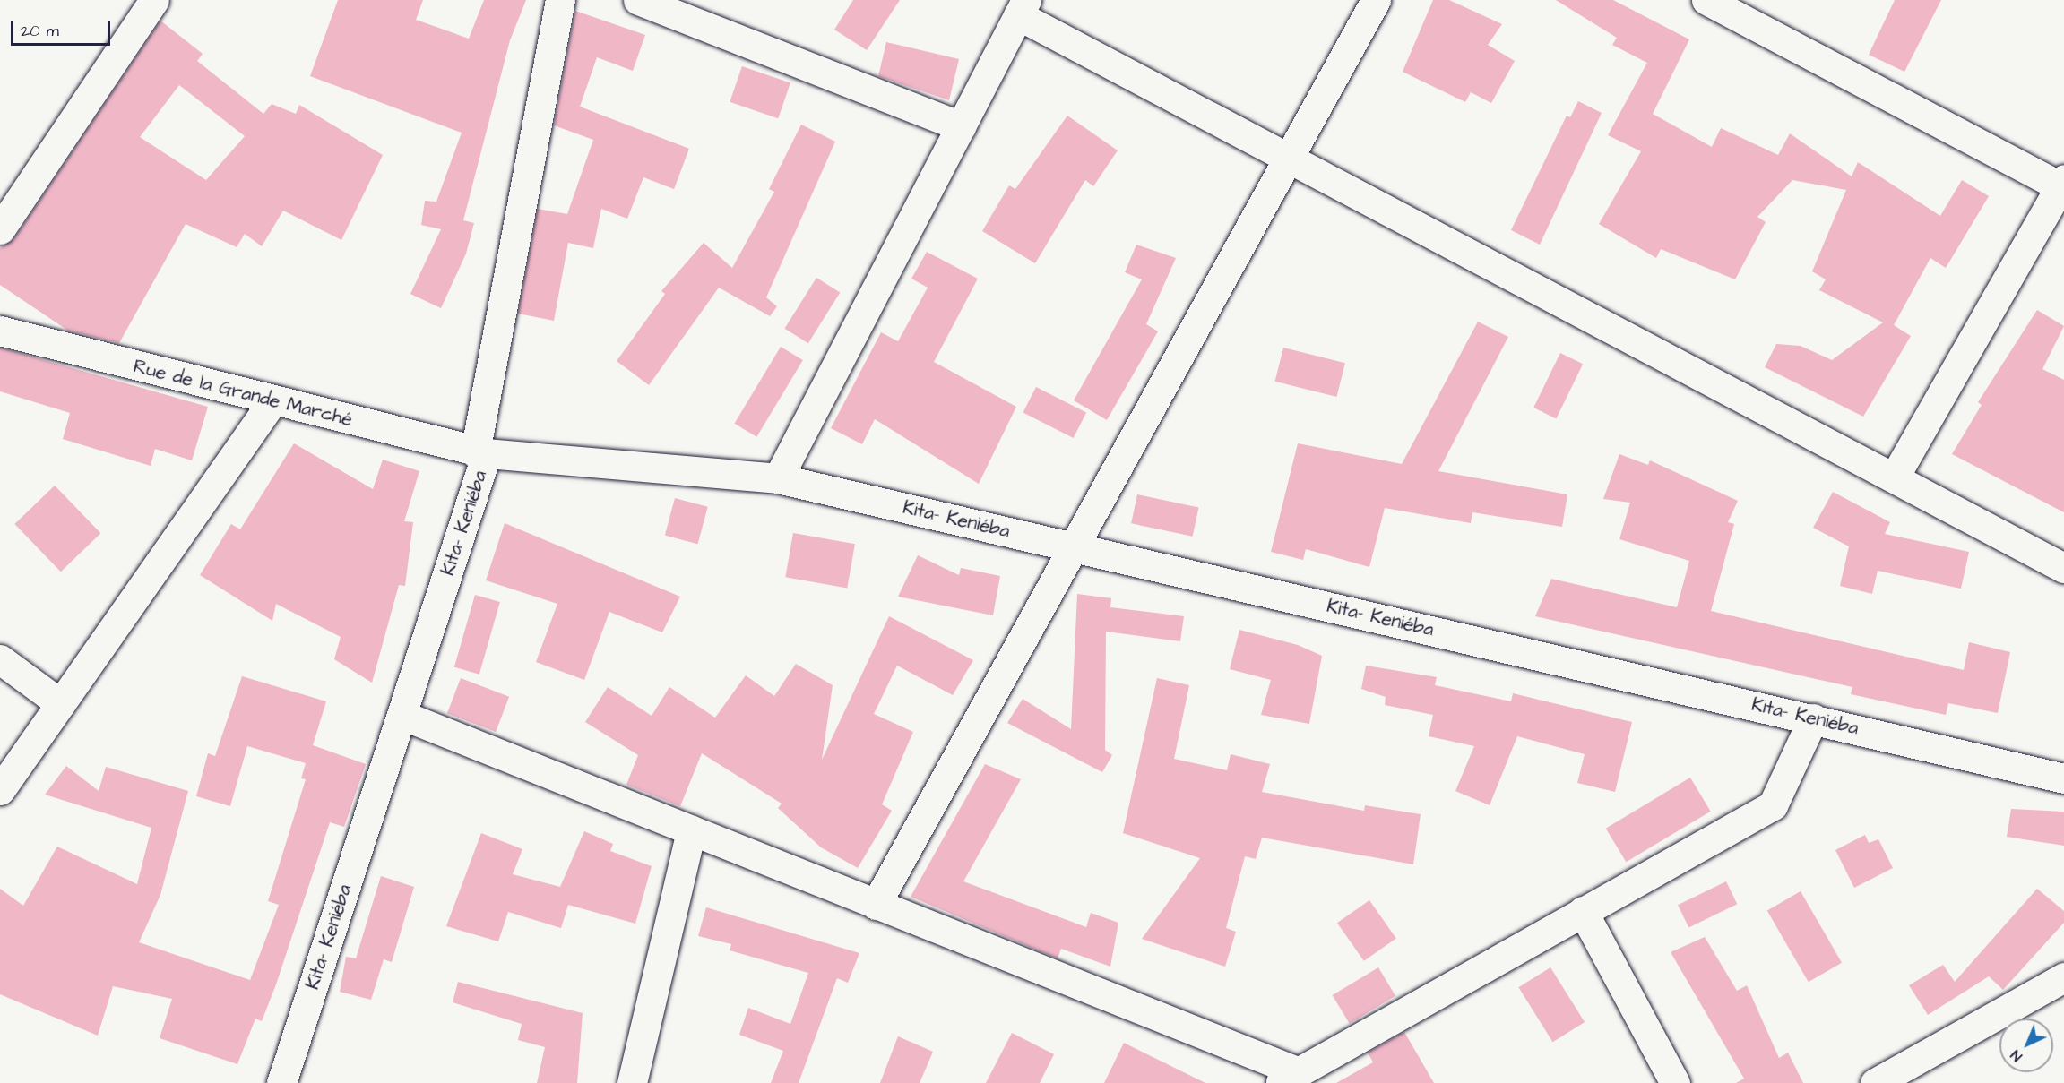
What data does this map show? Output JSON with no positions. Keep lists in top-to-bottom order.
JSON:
{
  "streets": {
    "street": ["Rue de la Grande Marché", "Kita- Keniéba"]
  },
  "crossings": [
    ["Rue de la Grande Marché", "Kita- Keniéba"]
  ],
  "scale_bar": "20 m",
  "north": "bottom left"
}
